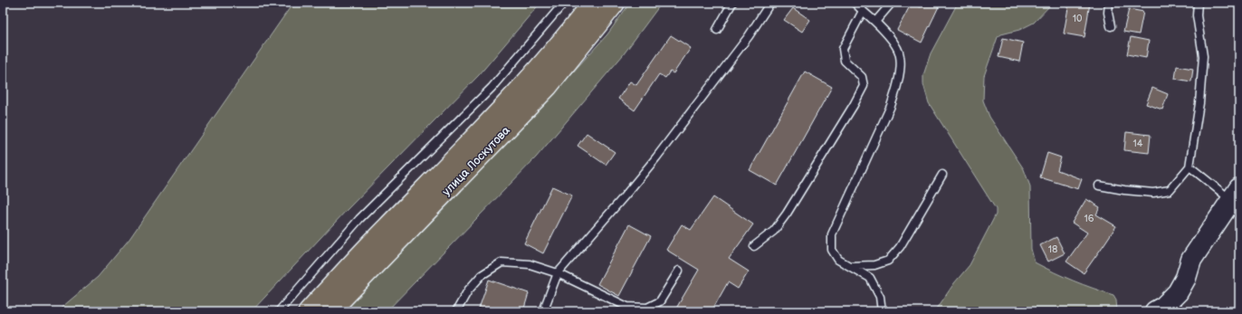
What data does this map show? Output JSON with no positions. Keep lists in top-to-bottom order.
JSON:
{
  "streets": {
    "main road": ["улица Лоскутова"]
  },
  "house_numbers": [
    "10",
    "14",
    "16",
    "18"
  ]
}
